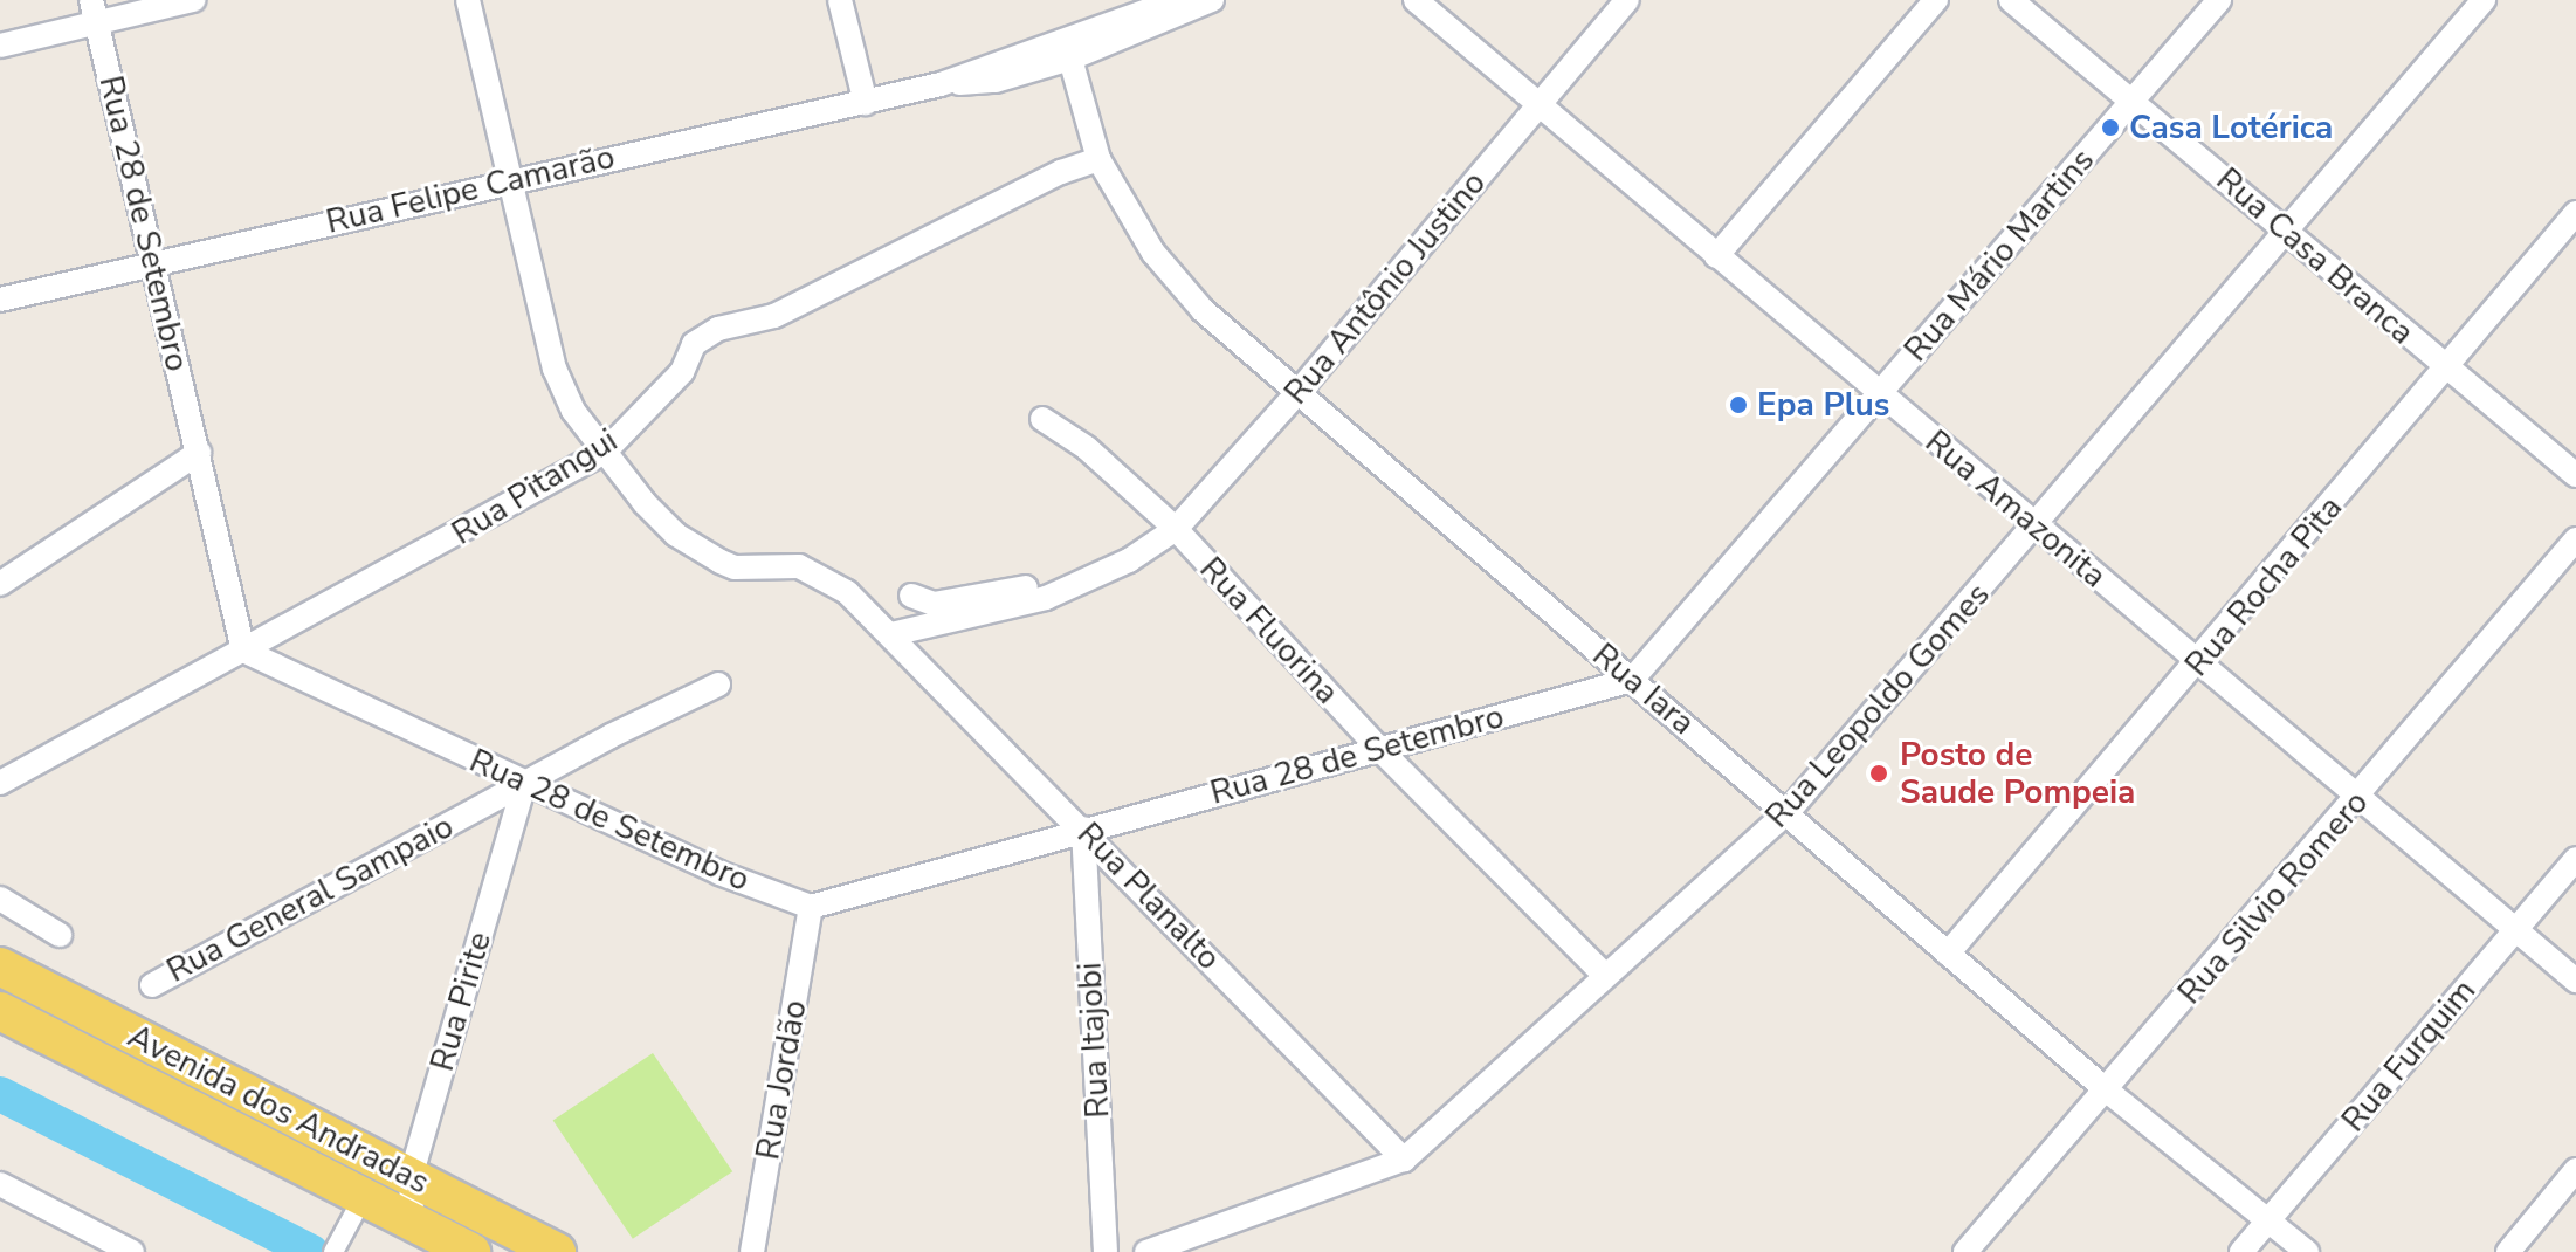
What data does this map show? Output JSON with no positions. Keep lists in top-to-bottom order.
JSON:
{
  "streets": {
    "main road": ["Avenida dos Andradas"],
    "street": [
      "Rua Felipe Camarão",
      "Rua 28 de Setembro",
      "Rua Mário Martins",
      "Rua Casa Branca",
      "Rua Antônio Justino",
      "Rua Pitangui",
      "Rua Amazonita",
      "Rua Rocha Pita",
      "Rua Fluorina",
      "Rua Iara",
      "Rua Leopoldo Gomes",
      "Rua Planalto",
      "Rua Silvio Romero",
      "Rua General Sampaio",
      "Rua Pirite",
      "Rua Itajobi",
      "Rua Furquim",
      "Rua Jordão"
    ]
  },
  "crossings": [
    ["Rua Felipe Camarão", "Rua 28 de Setembro"],
    ["Rua Felipe Camarão", "Rua Iara"],
    ["Rua 28 de Setembro", "Rua Mário Martins"],
    ["Rua 28 de Setembro", "Rua Pitangui"],
    ["Rua 28 de Setembro", "Rua Fluorina"],
    ["Rua 28 de Setembro", "Rua Iara"],
    ["Rua 28 de Setembro", "Rua Planalto"],
    ["Rua 28 de Setembro", "Rua General Sampaio"],
    ["Rua 28 de Setembro", "Rua Pirite"],
    ["Rua 28 de Setembro", "Rua Itajobi"],
    ["Rua 28 de Setembro", "Rua Jordão"],
    ["Rua Mário Martins", "Rua Casa Branca"],
    ["Rua Mário Martins", "Rua Amazonita"],
    ["Rua Mário Martins", "Rua Iara"],
    ["Rua Casa Branca", "Rua Rocha Pita"],
    ["Rua Casa Branca", "Rua Leopoldo Gomes"],
    ["Rua Antônio Justino", "Rua Amazonita"],
    ["Rua Antônio Justino", "Rua Fluorina"],
    ["Rua Antônio Justino", "Rua Iara"],
    ["Rua Antônio Justino", "Rua Planalto"],
    ["Rua Pitangui", "Rua Iara"],
    ["Rua Amazonita", "Rua Rocha Pita"],
    ["Rua Amazonita", "Rua Leopoldo Gomes"],
    ["Rua Amazonita", "Rua Silvio Romero"],
    ["Rua Amazonita", "Rua Furquim"],
    ["Rua Rocha Pita", "Rua Iara"],
    ["Rua Fluorina", "Rua Leopoldo Gomes"],
    ["Rua Iara", "Rua Leopoldo Gomes"],
    ["Rua Iara", "Rua Silvio Romero"],
    ["Rua Iara", "Rua Furquim"],
    ["Rua Leopoldo Gomes", "Rua Planalto"],
    ["Rua Planalto", "Rua Itajobi"],
    ["Rua General Sampaio", "Rua Pirite"],
    ["Rua Pirite", "Avenida dos Andradas"]
  ],
  "places": ["Casa Lotérica", "Epa Plus", "Posto de Saude Pompeia"]
}
